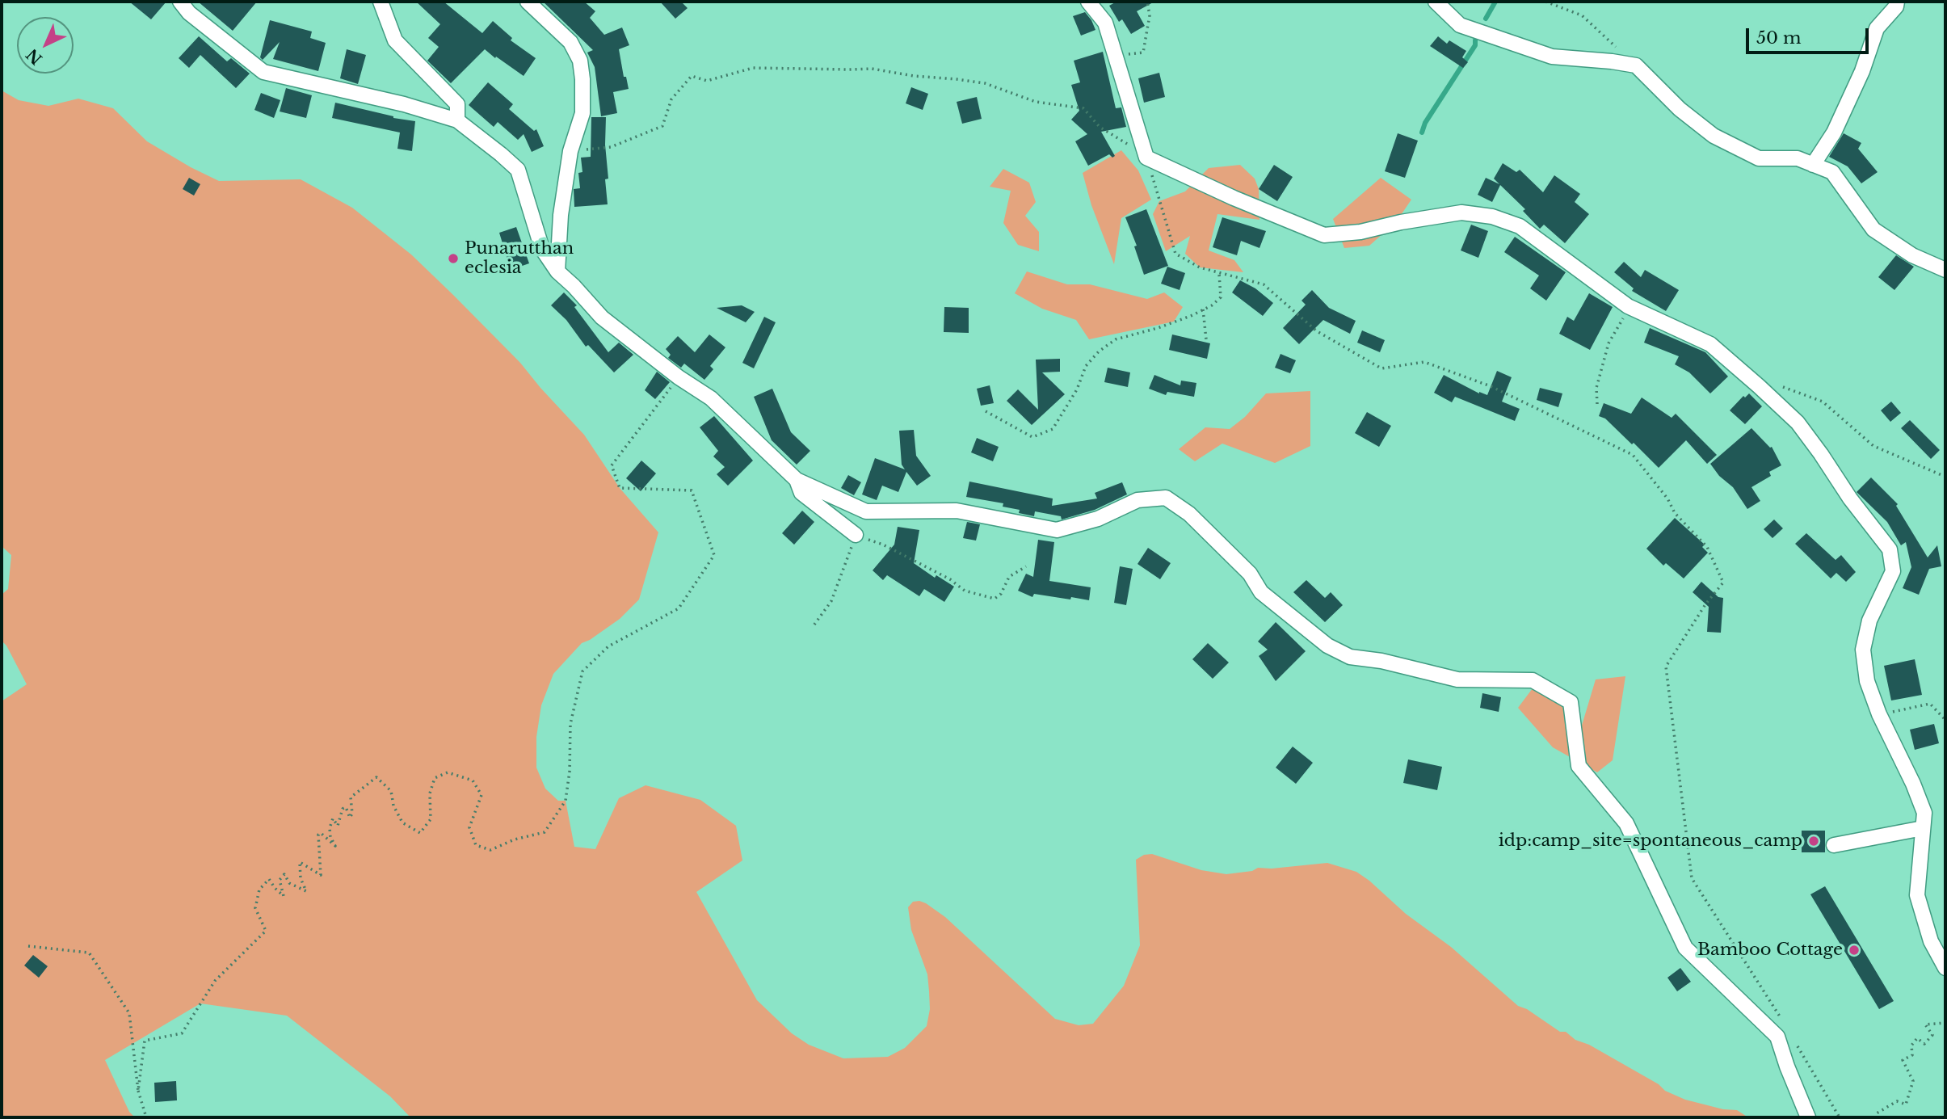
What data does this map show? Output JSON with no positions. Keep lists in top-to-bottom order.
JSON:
{
  "places": ["Punarutthan eclesia", "idp:camp_site=spontaneous_camp", "Bamboo Cottage"],
  "scale_bar": "50 m",
  "north": "bottom left"
}
